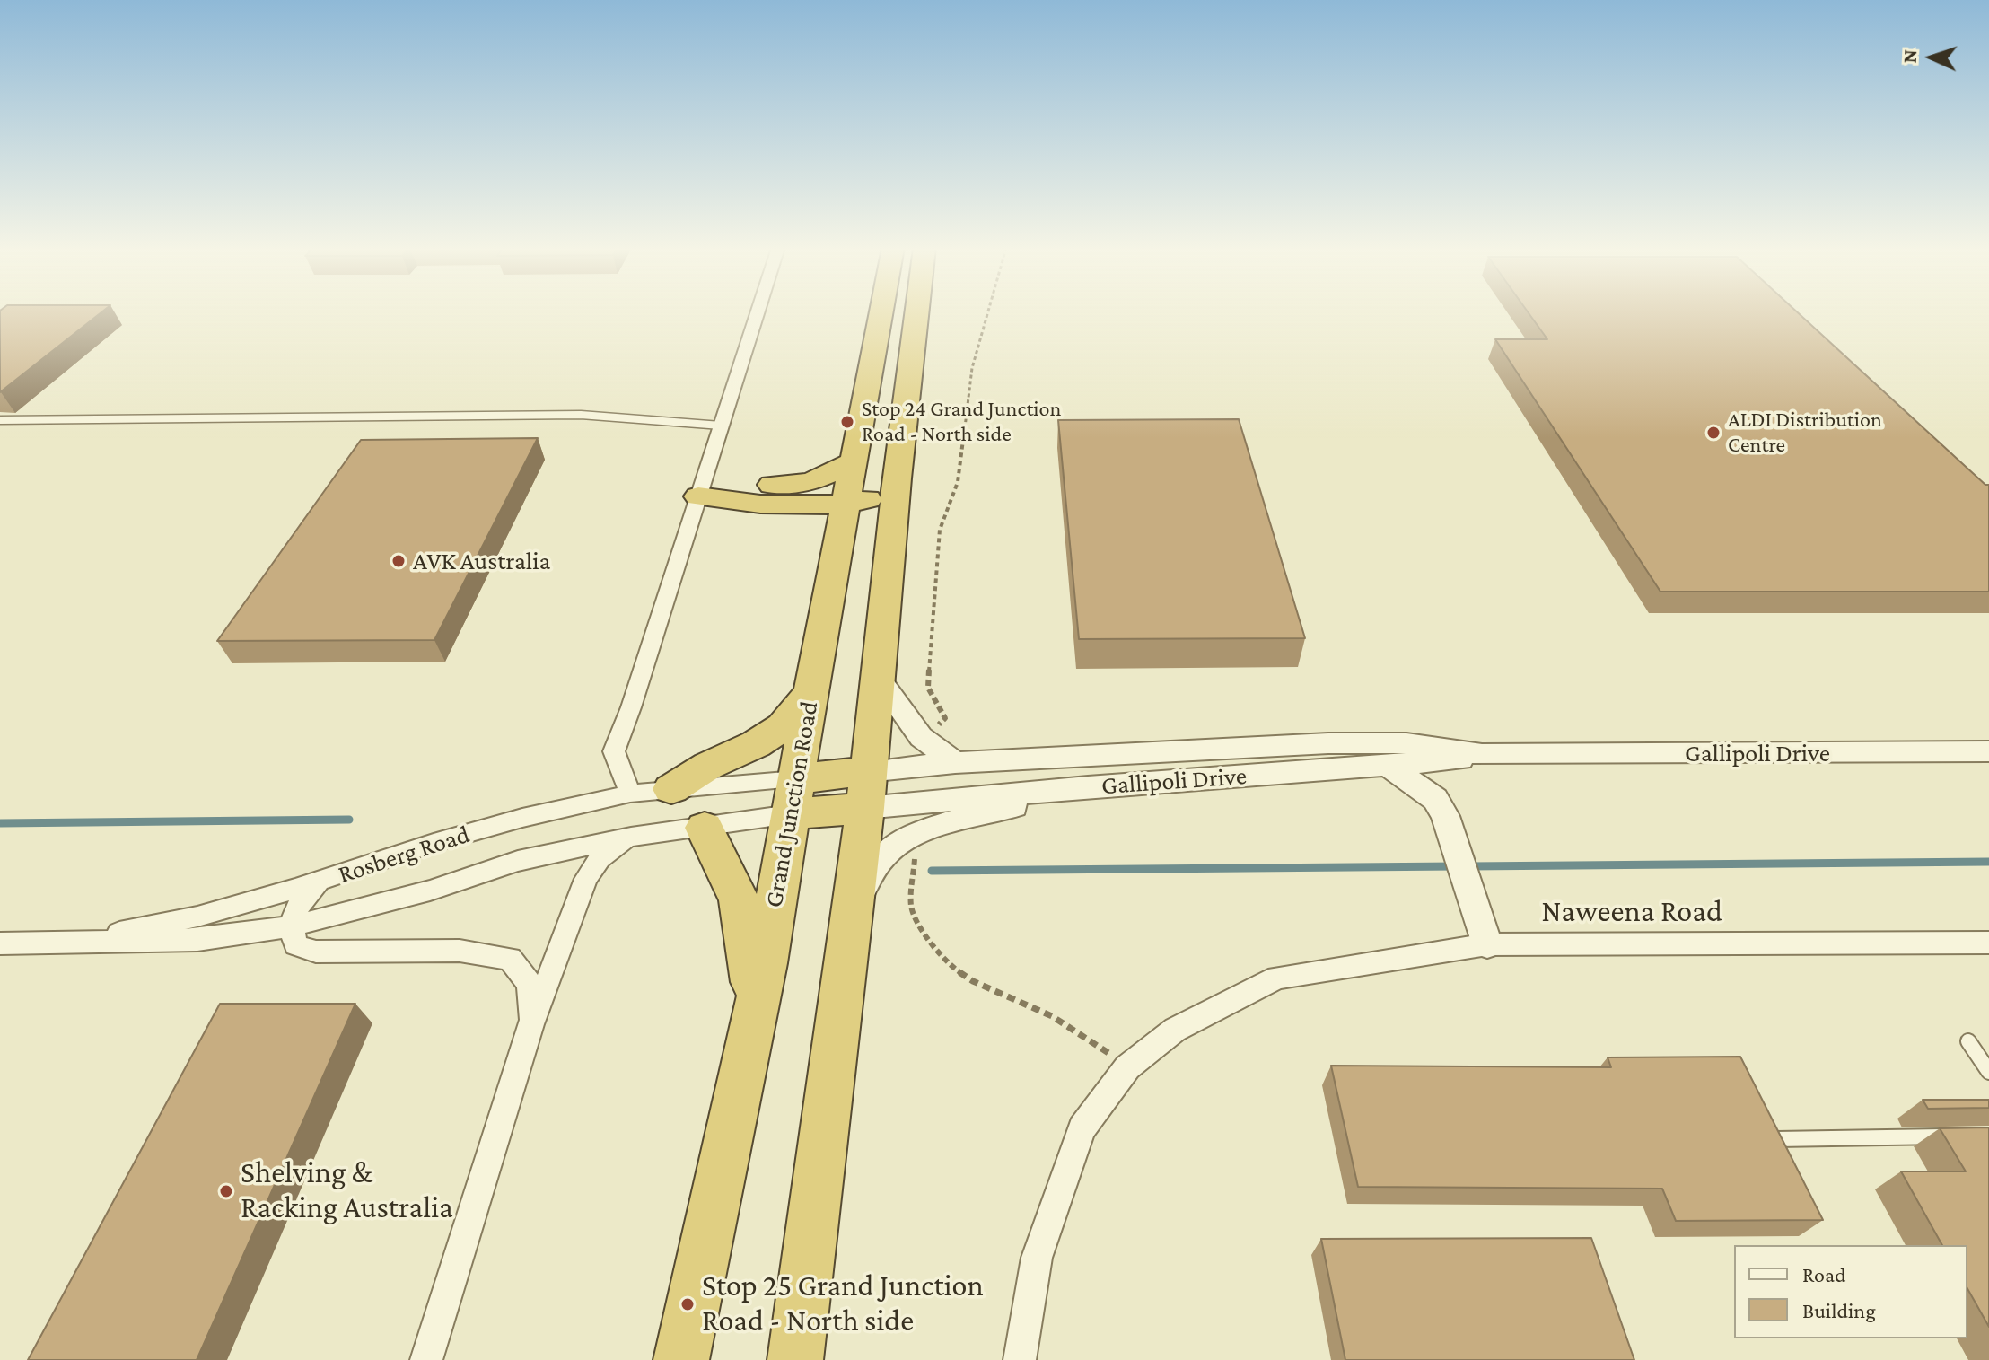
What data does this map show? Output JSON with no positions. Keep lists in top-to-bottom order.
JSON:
{
  "streets": {
    "highway": ["Grand Junction Road"],
    "street": ["Gallipoli Drive", "Rosberg Road", "Naweena Road"]
  },
  "crossings": [
    ["Grand Junction Road", "Rosberg Road"]
  ],
  "places": [
    "Stop 24 Grand Junction Road - North side",
    "ALDI Distribution Centre",
    "AVK Australia",
    "Shelving & Racking Australia",
    "Stop 25 Grand Junction Road - North side"
  ],
  "legend": ["Road", "Building"],
  "north": "left"
}
